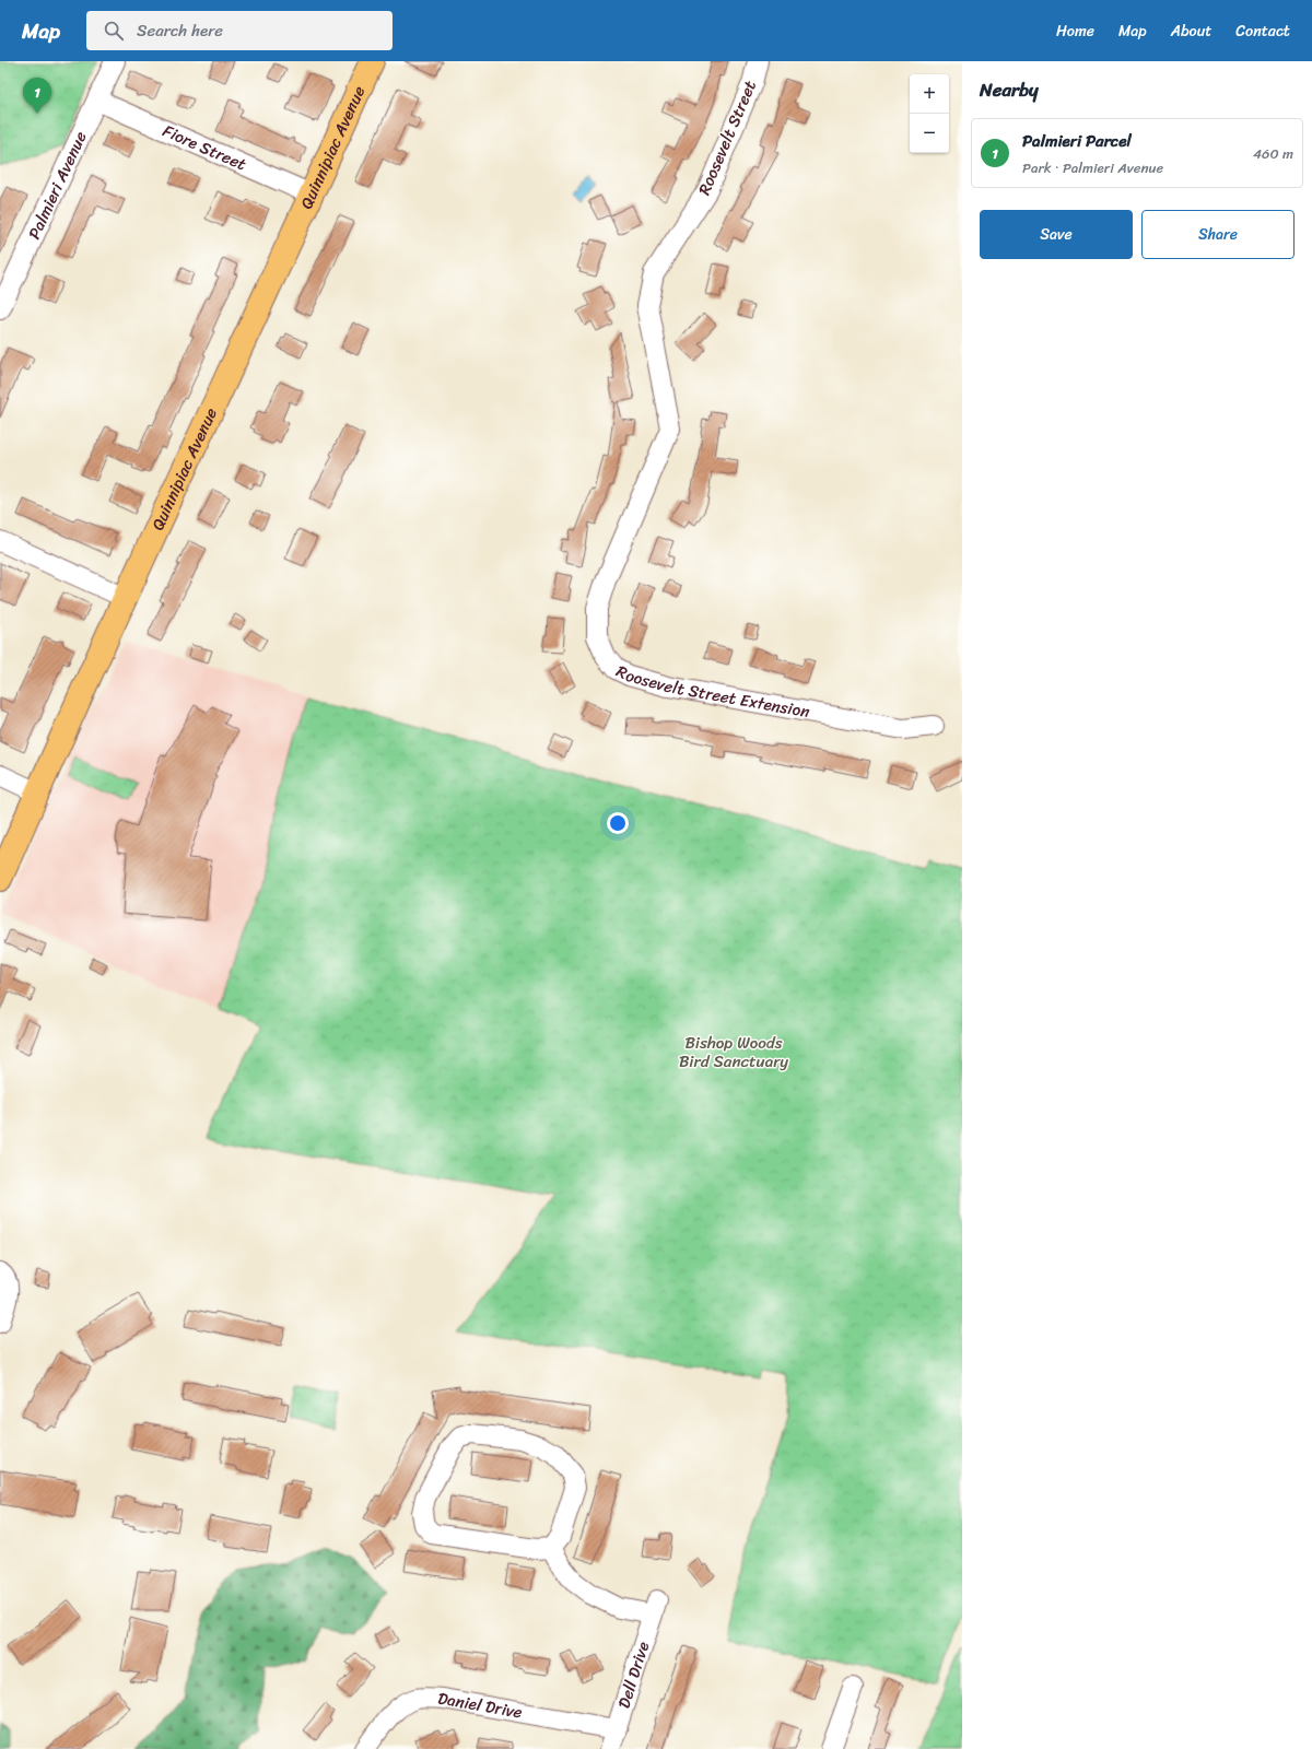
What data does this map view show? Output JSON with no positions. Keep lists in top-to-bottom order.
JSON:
{
  "streets": {
    "main road": ["Quinnipiac Avenue"],
    "street": [
      "Roosevelt Street",
      "Fiore Street",
      "Palmieri Avenue",
      "Roosevelt Street Extension",
      "Dell Drive",
      "Daniel Drive"
    ]
  },
  "crossings": [
    ["Roosevelt Street", "Roosevelt Street Extension"],
    ["Fiore Street", "Quinnipiac Avenue"],
    ["Fiore Street", "Palmieri Avenue"],
    ["Dell Drive", "Daniel Drive"]
  ],
  "parks": ["Bishop Woods Bird Sanctuary"],
  "page": {
    "header": "Map",
    "search": "Search here",
    "nav": [
      "Home",
      "Map",
      "About",
      "Contact"
    ],
    "heading": "Nearby",
    "map_buttons": ["+", "−"],
    "pins": "1",
    "list": [
      {
        "mark": "1",
        "name": "Palmieri Parcel",
        "note": "Park · Palmieri Avenue",
        "value": "460 m"
      }
    ],
    "buttons": ["Save", "Share"]
  }
}
